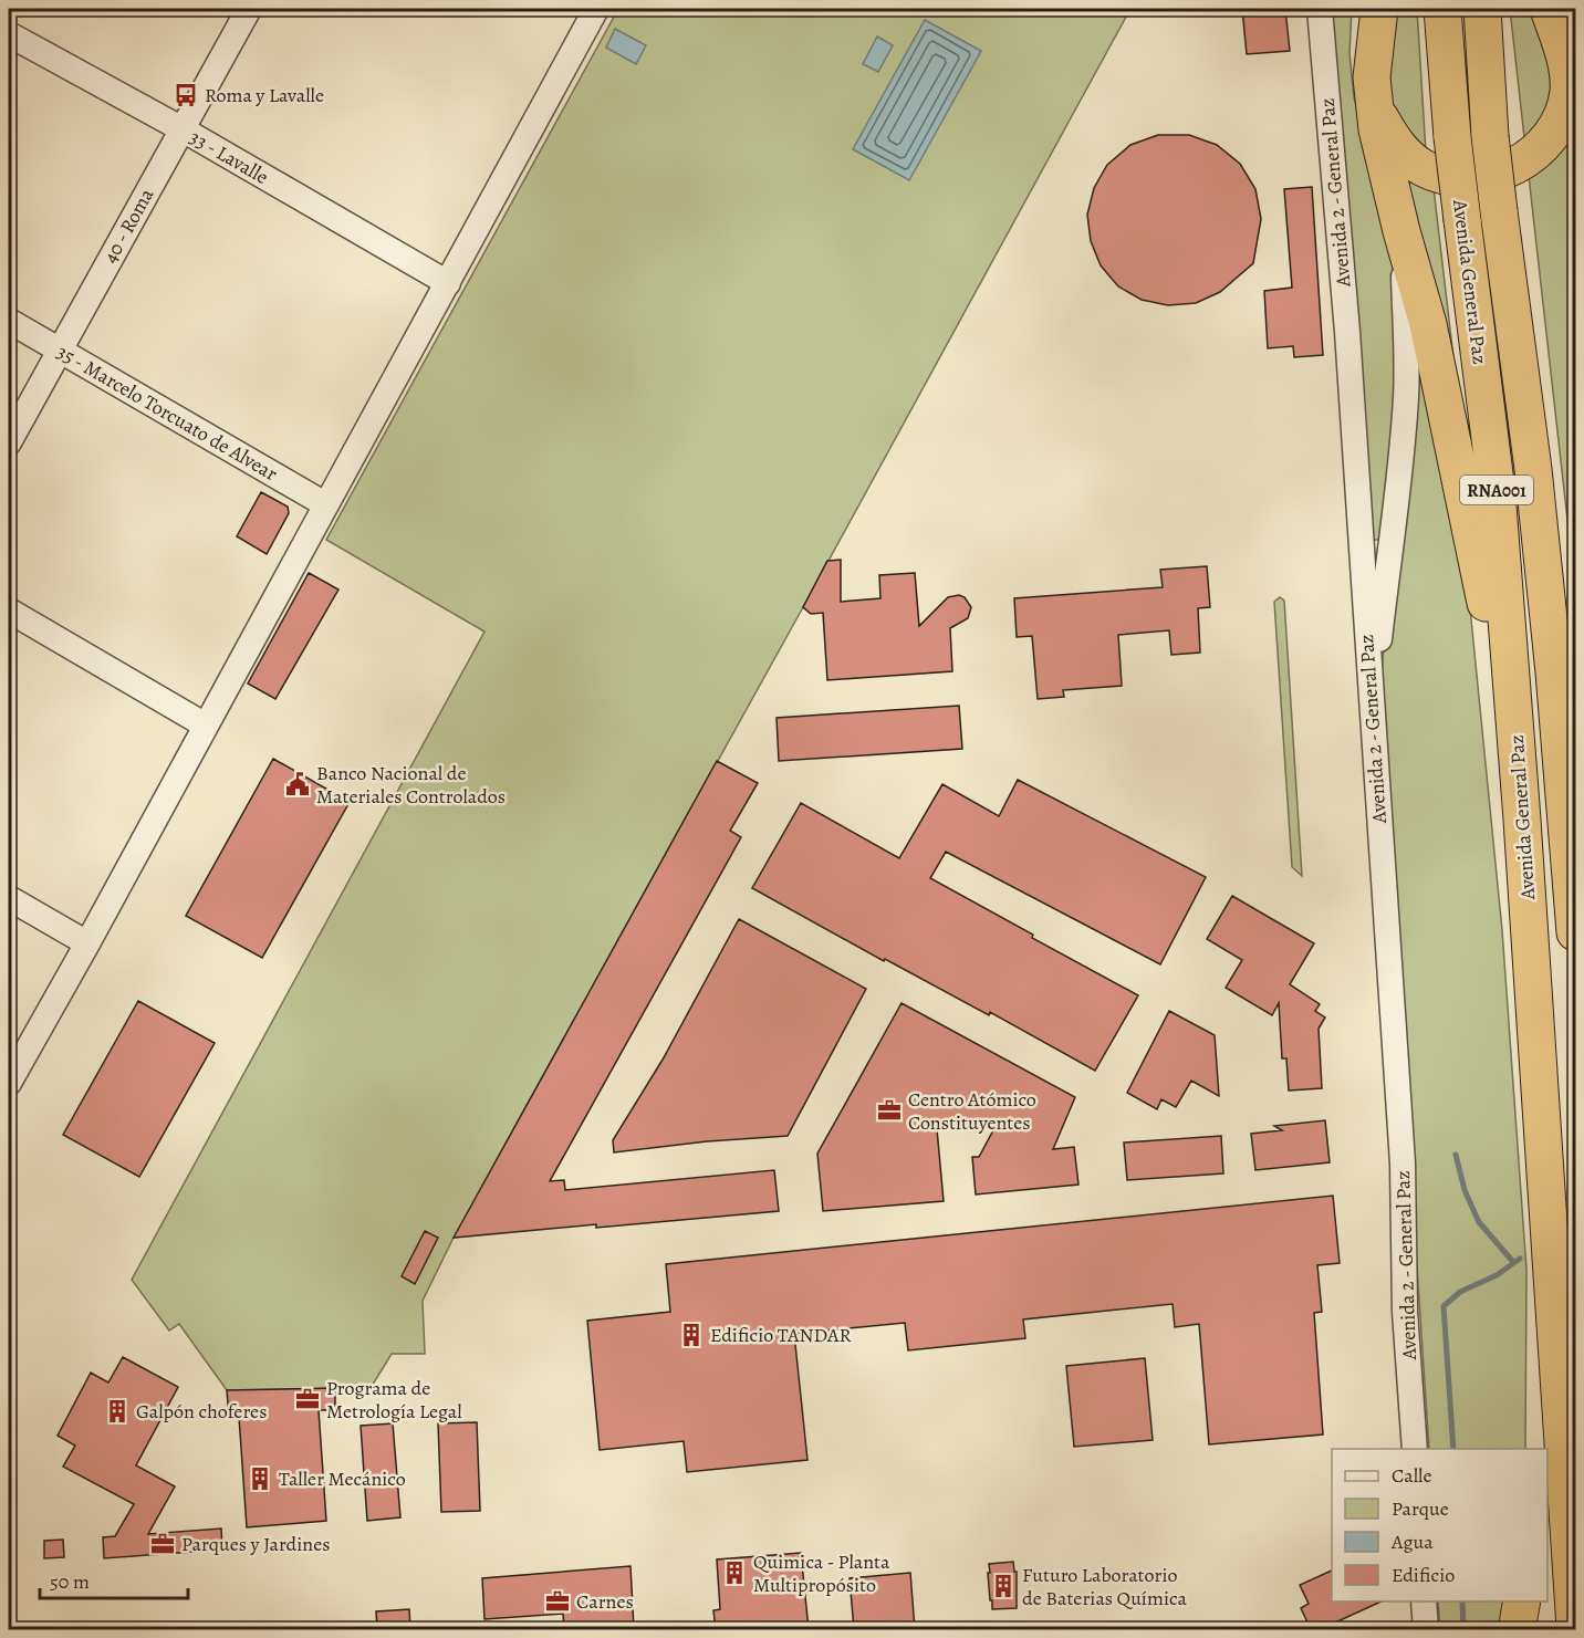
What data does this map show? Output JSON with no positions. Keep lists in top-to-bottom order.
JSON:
{
  "streets": {
    "highway": ["Avenida General Paz", "RNA001"],
    "street": [
      "33 - Lavalle",
      "Avenida 2 - General Paz",
      "40 - Roma",
      "35 - Marcelo Torcuato de Alvear"
    ]
  },
  "crossings": [
    ["33 - Lavalle", "40 - Roma"],
    ["40 - Roma", "35 - Marcelo Torcuato de Alvear"]
  ],
  "places": {
    "bus stop": ["Roma y Lavalle"],
    "public building": ["Banco Nacional de Materiales Controlados"],
    "office": [
      "Centro Atómico Constituyentes",
      "Programa de Metrología Legal",
      "Parques y Jardines",
      "Carnes"
    ],
    "building": [
      "Edificio TANDAR",
      "Galpón choferes",
      "Taller Mecánico",
      "Quimica - Planta Multipropósito",
      "Futuro Laboratorio de Baterias Química"
    ]
  },
  "legend": [
    "Calle",
    "Parque",
    "Agua",
    "Edificio"
  ],
  "scale_bar": "50 m"
}
